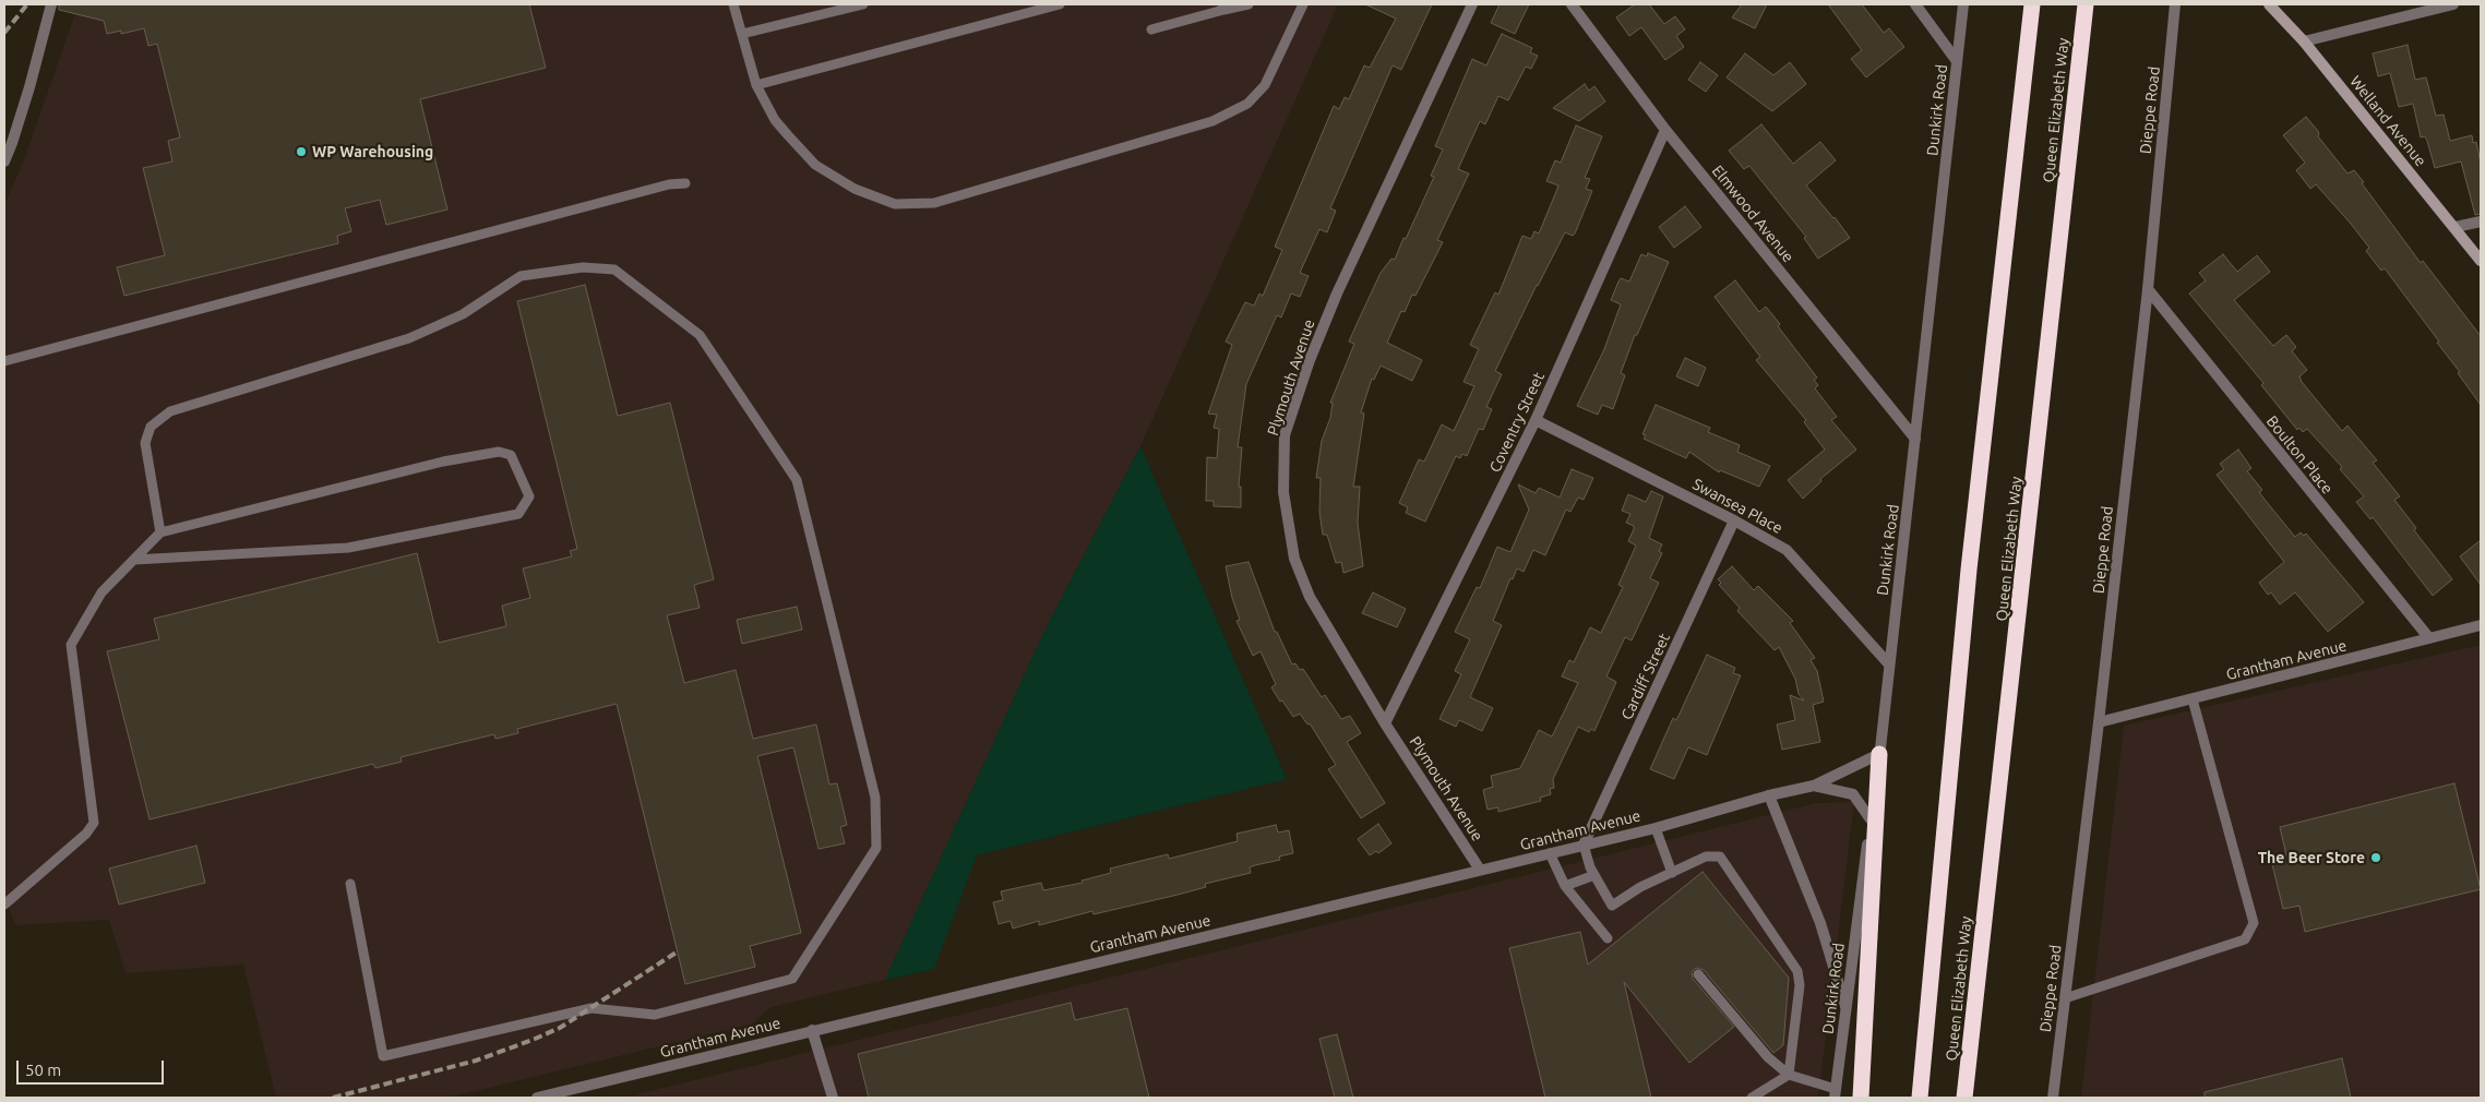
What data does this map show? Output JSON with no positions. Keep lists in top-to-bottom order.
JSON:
{
  "streets": {
    "highway": ["Queen Elizabeth Way"],
    "main road": ["Welland Avenue"],
    "street": [
      "Dunkirk Road",
      "Dieppe Road",
      "Elmwood Avenue",
      "Plymouth Avenue",
      "Coventry Street",
      "Boulton Place",
      "Swansea Place",
      "Grantham Avenue",
      "Cardiff Street"
    ]
  },
  "crossings": [
    ["Dunkirk Road", "Elmwood Avenue"],
    ["Dunkirk Road", "Swansea Place"],
    ["Dunkirk Road", "Grantham Avenue"],
    ["Dieppe Road", "Boulton Place"],
    ["Dieppe Road", "Grantham Avenue"],
    ["Elmwood Avenue", "Coventry Street"],
    ["Plymouth Avenue", "Coventry Street"],
    ["Plymouth Avenue", "Grantham Avenue"],
    ["Coventry Street", "Swansea Place"],
    ["Boulton Place", "Grantham Avenue"],
    ["Swansea Place", "Cardiff Street"],
    ["Grantham Avenue", "Cardiff Street"]
  ],
  "places": ["WP Warehousing", "The Beer Store"],
  "scale_bar": "50 m"
}
